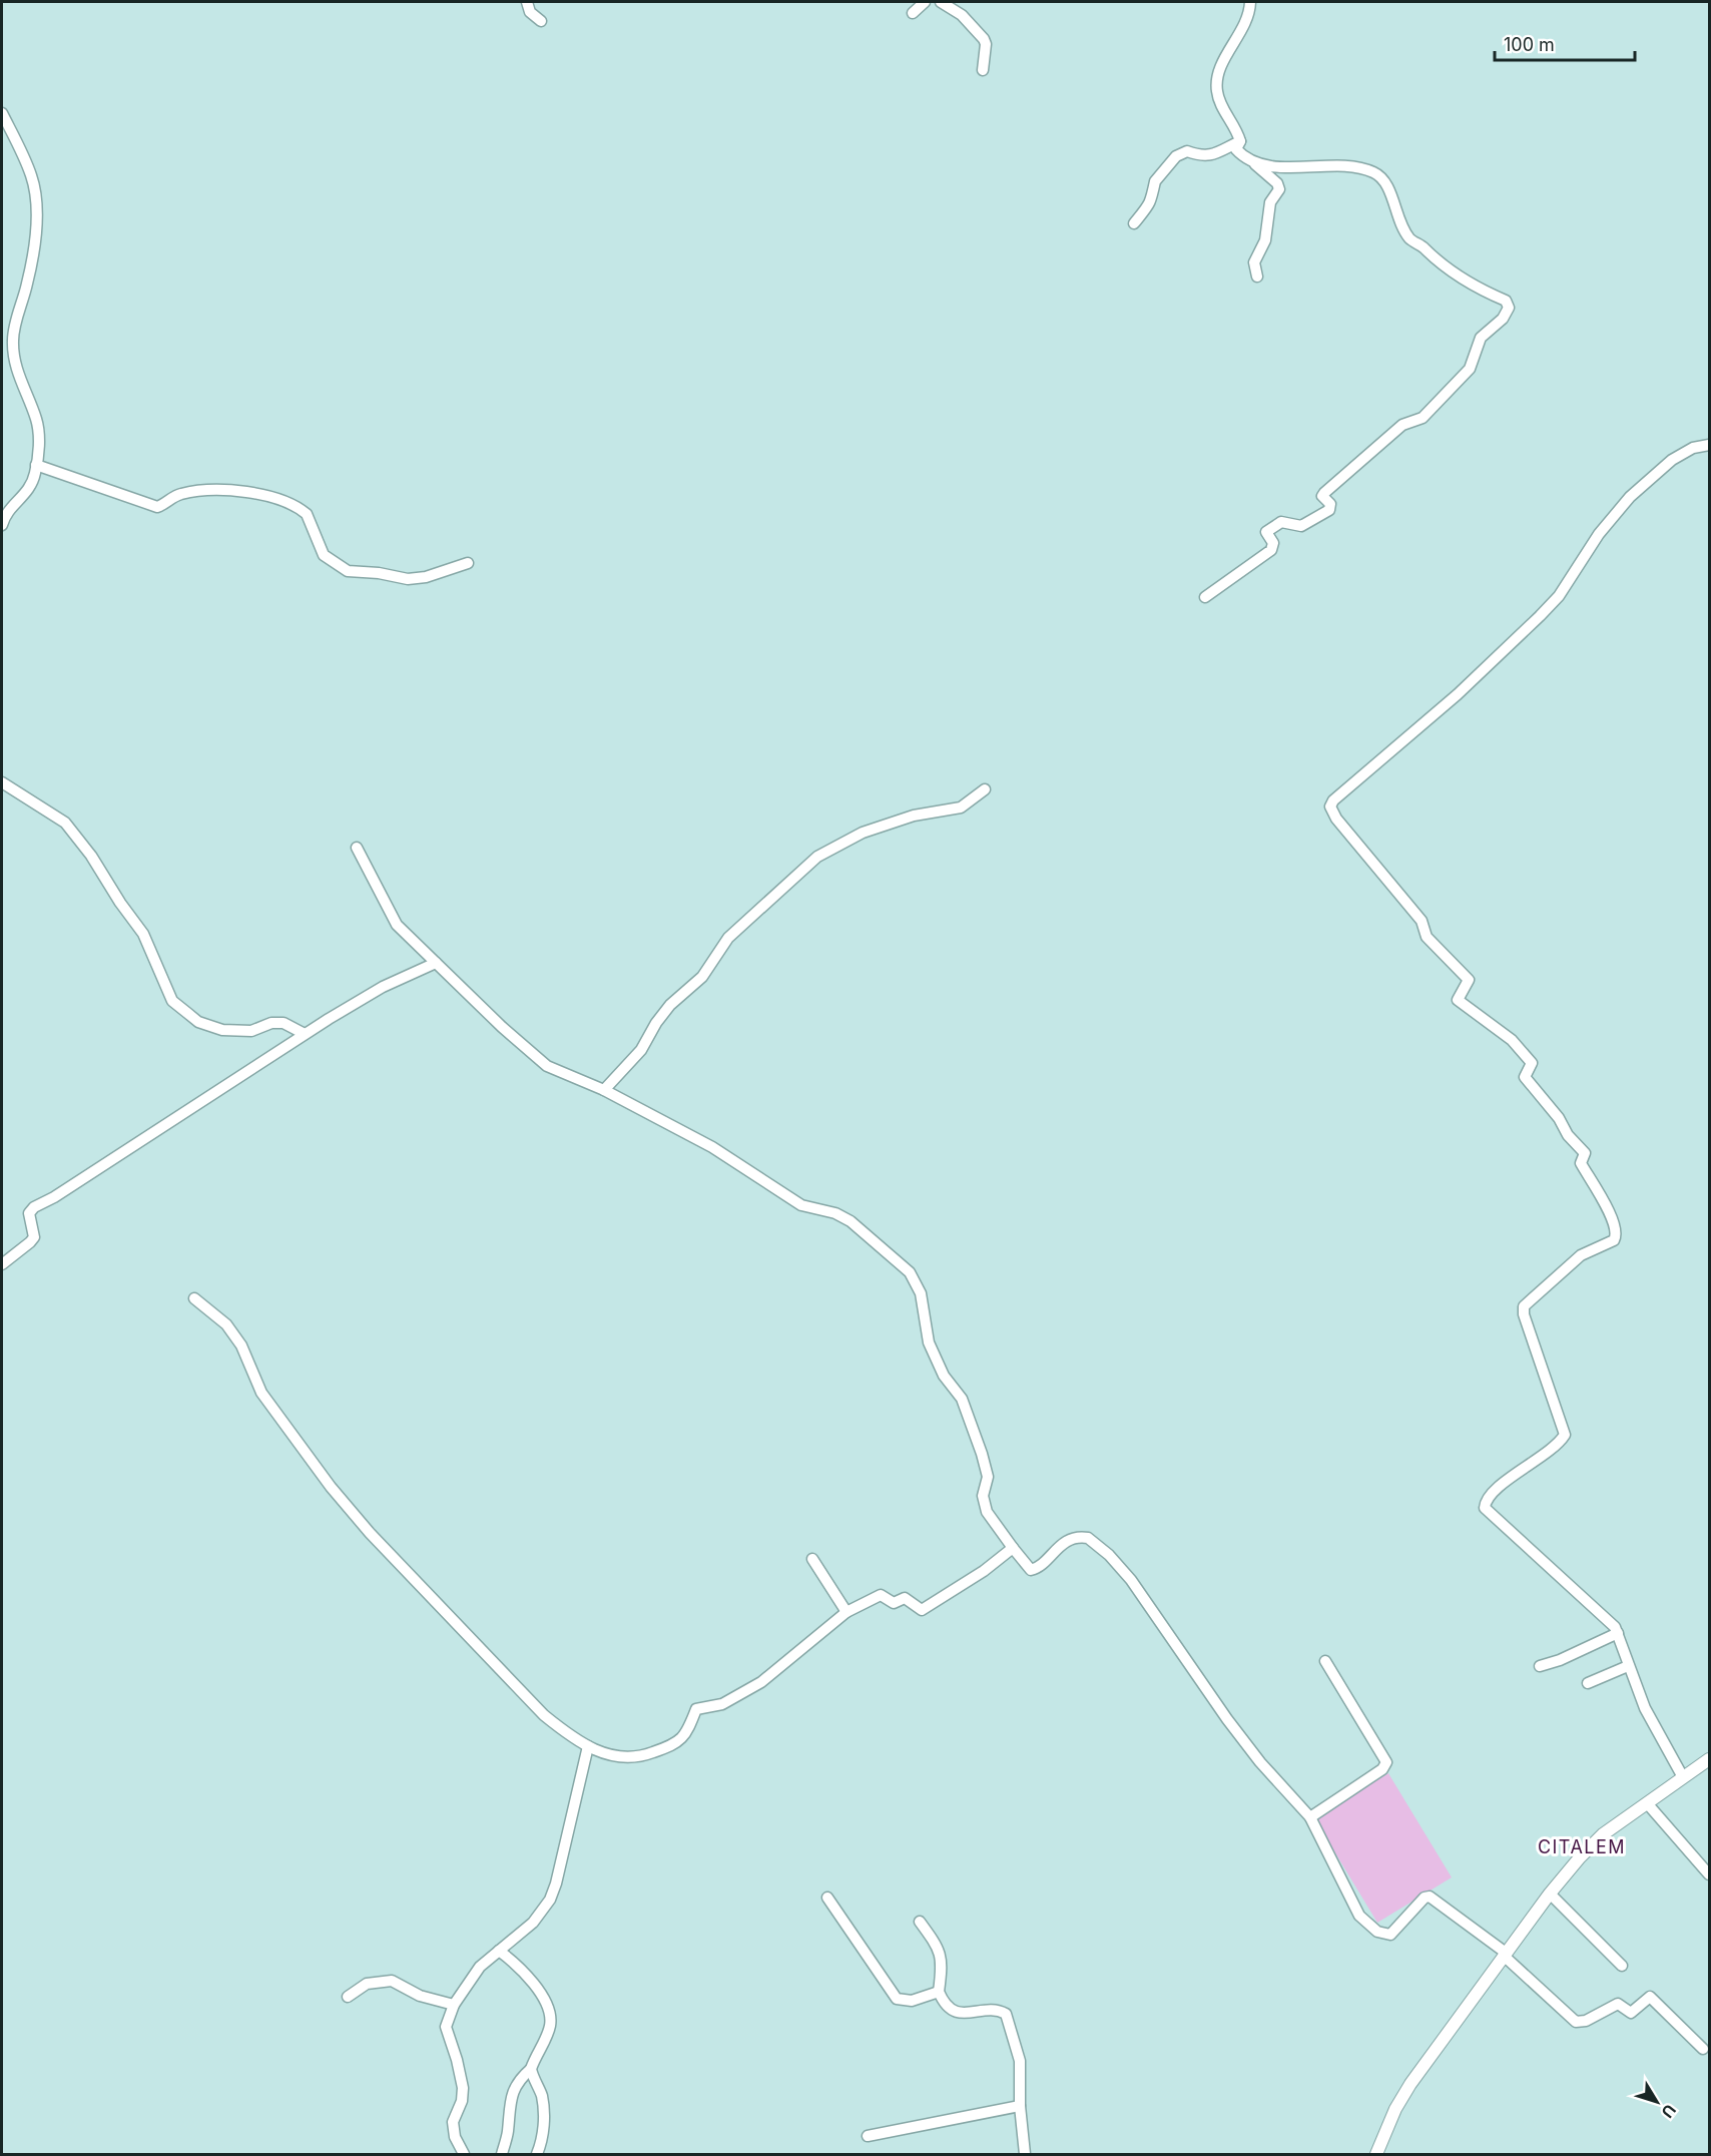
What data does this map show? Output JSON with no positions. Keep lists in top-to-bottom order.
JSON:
{
  "districts": ["CITALEM"],
  "scale_bar": "100 m",
  "north": "bottom right"
}
